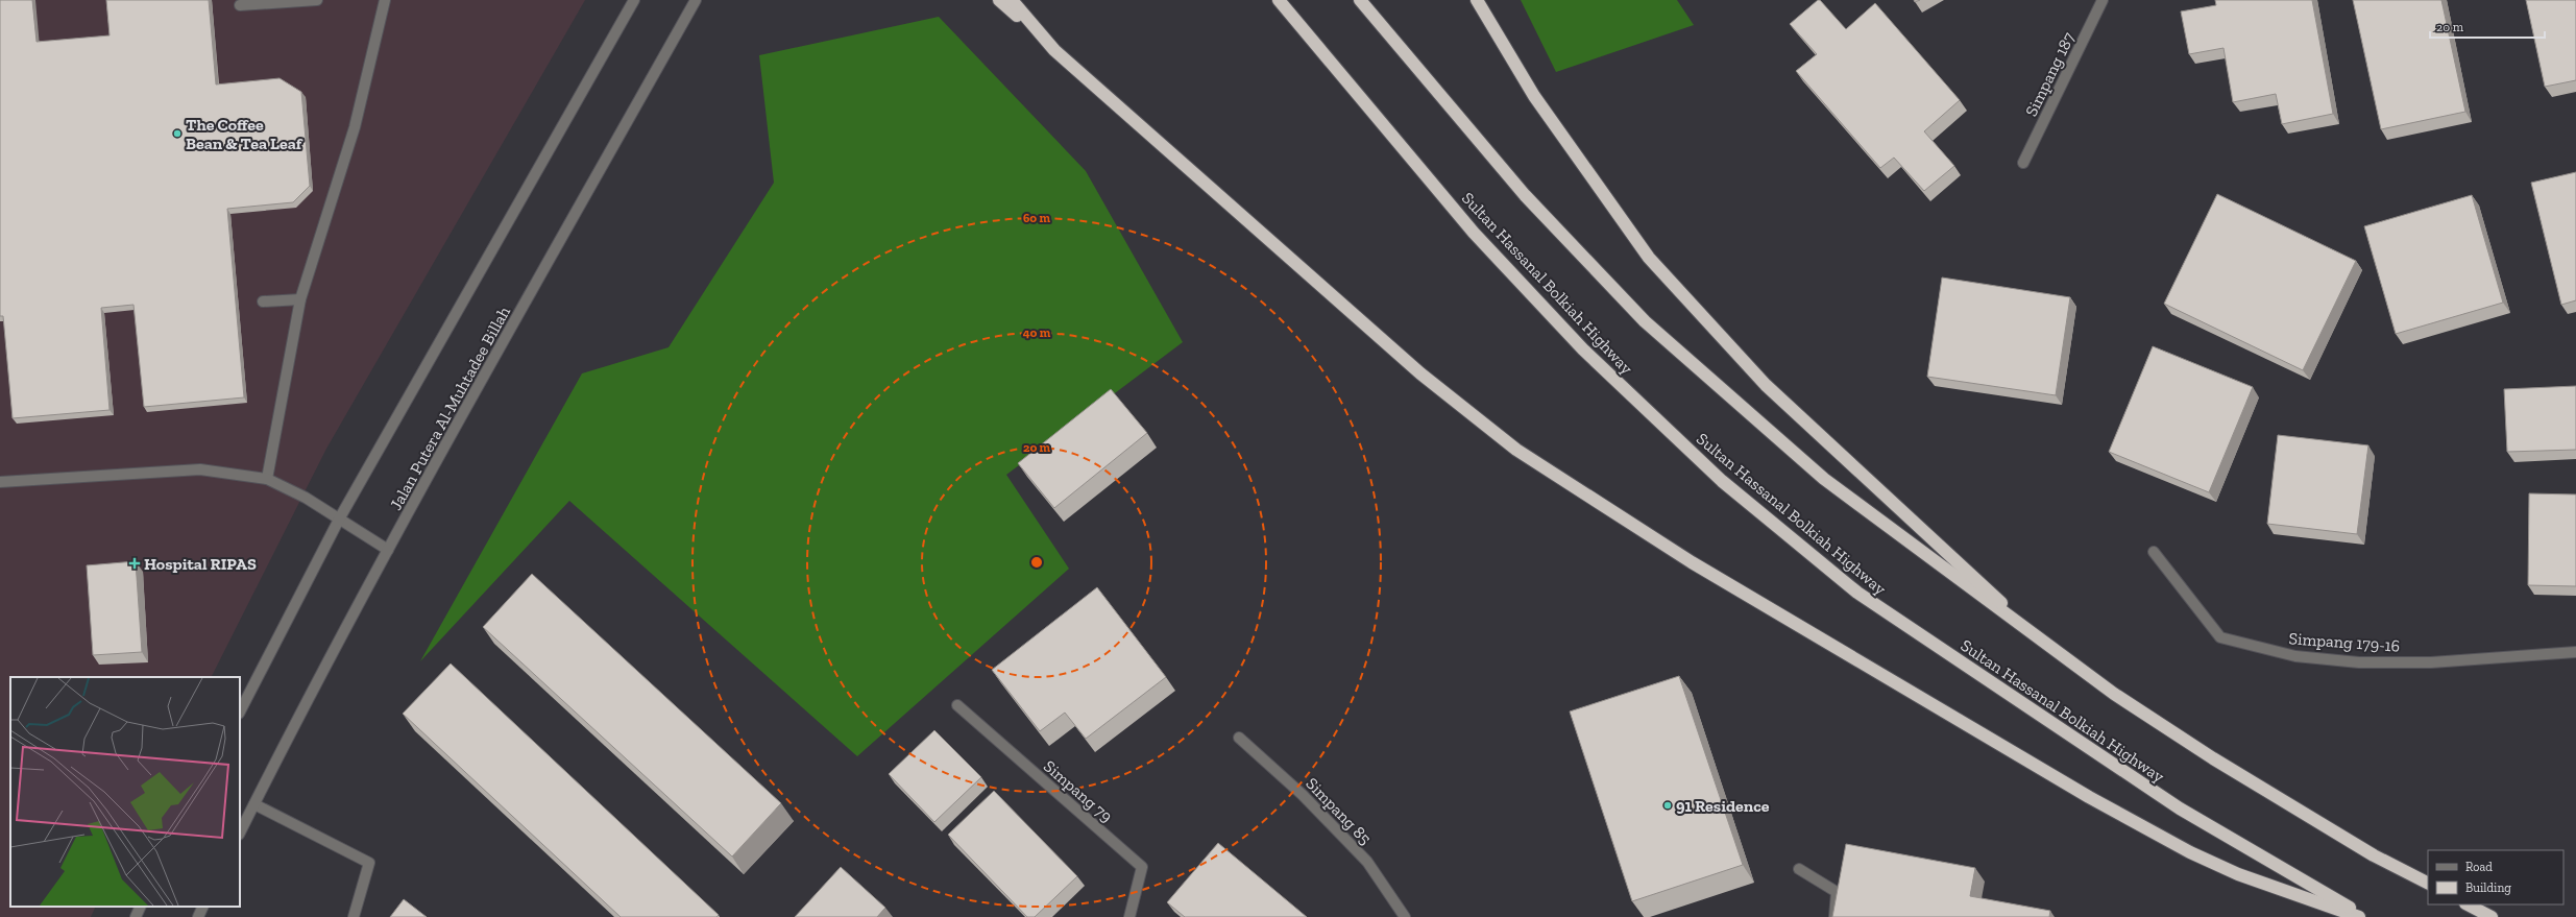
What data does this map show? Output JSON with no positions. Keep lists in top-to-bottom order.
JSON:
{
  "streets": {
    "highway": ["Sultan Hassanal Bolkiah Highway"],
    "street": [
      "Simpang 187",
      "Jalan Putera Al-Muhtadee Billah",
      "Simpang 179-16",
      "Simpang 79",
      "Simpang 85"
    ]
  },
  "places": {
    "other": ["The Coffee Bean & Tea Leaf", "91 Residence"],
    "health": ["Hospital RIPAS"]
  },
  "legend": ["Road", "Building"],
  "scale_bar": "20 m",
  "rings": ["60 m", "40 m", "20 m"]
}
